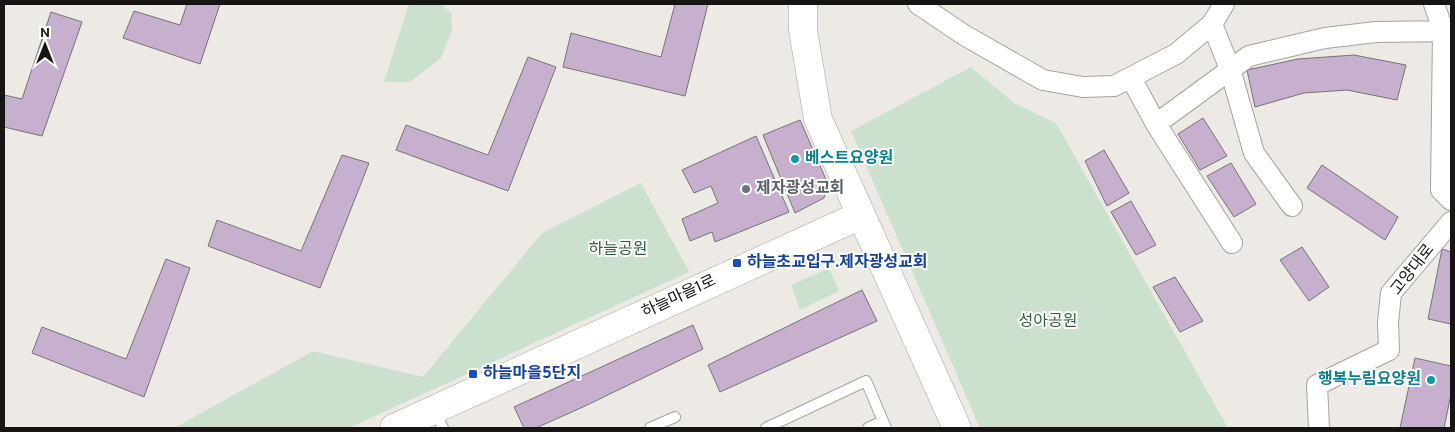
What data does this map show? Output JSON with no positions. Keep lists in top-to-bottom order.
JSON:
{
  "streets": {
    "street": ["고양대로", "하늘마을1로"]
  },
  "parks": ["하늘공원", "성아공원"],
  "places": {
    "other": ["베스트요양원", "제자광성교회", "행복누림요양원"],
    "transit": ["하늘초교입구.제자광성교회", "하늘마을5단지"]
  },
  "north": "top"
}
